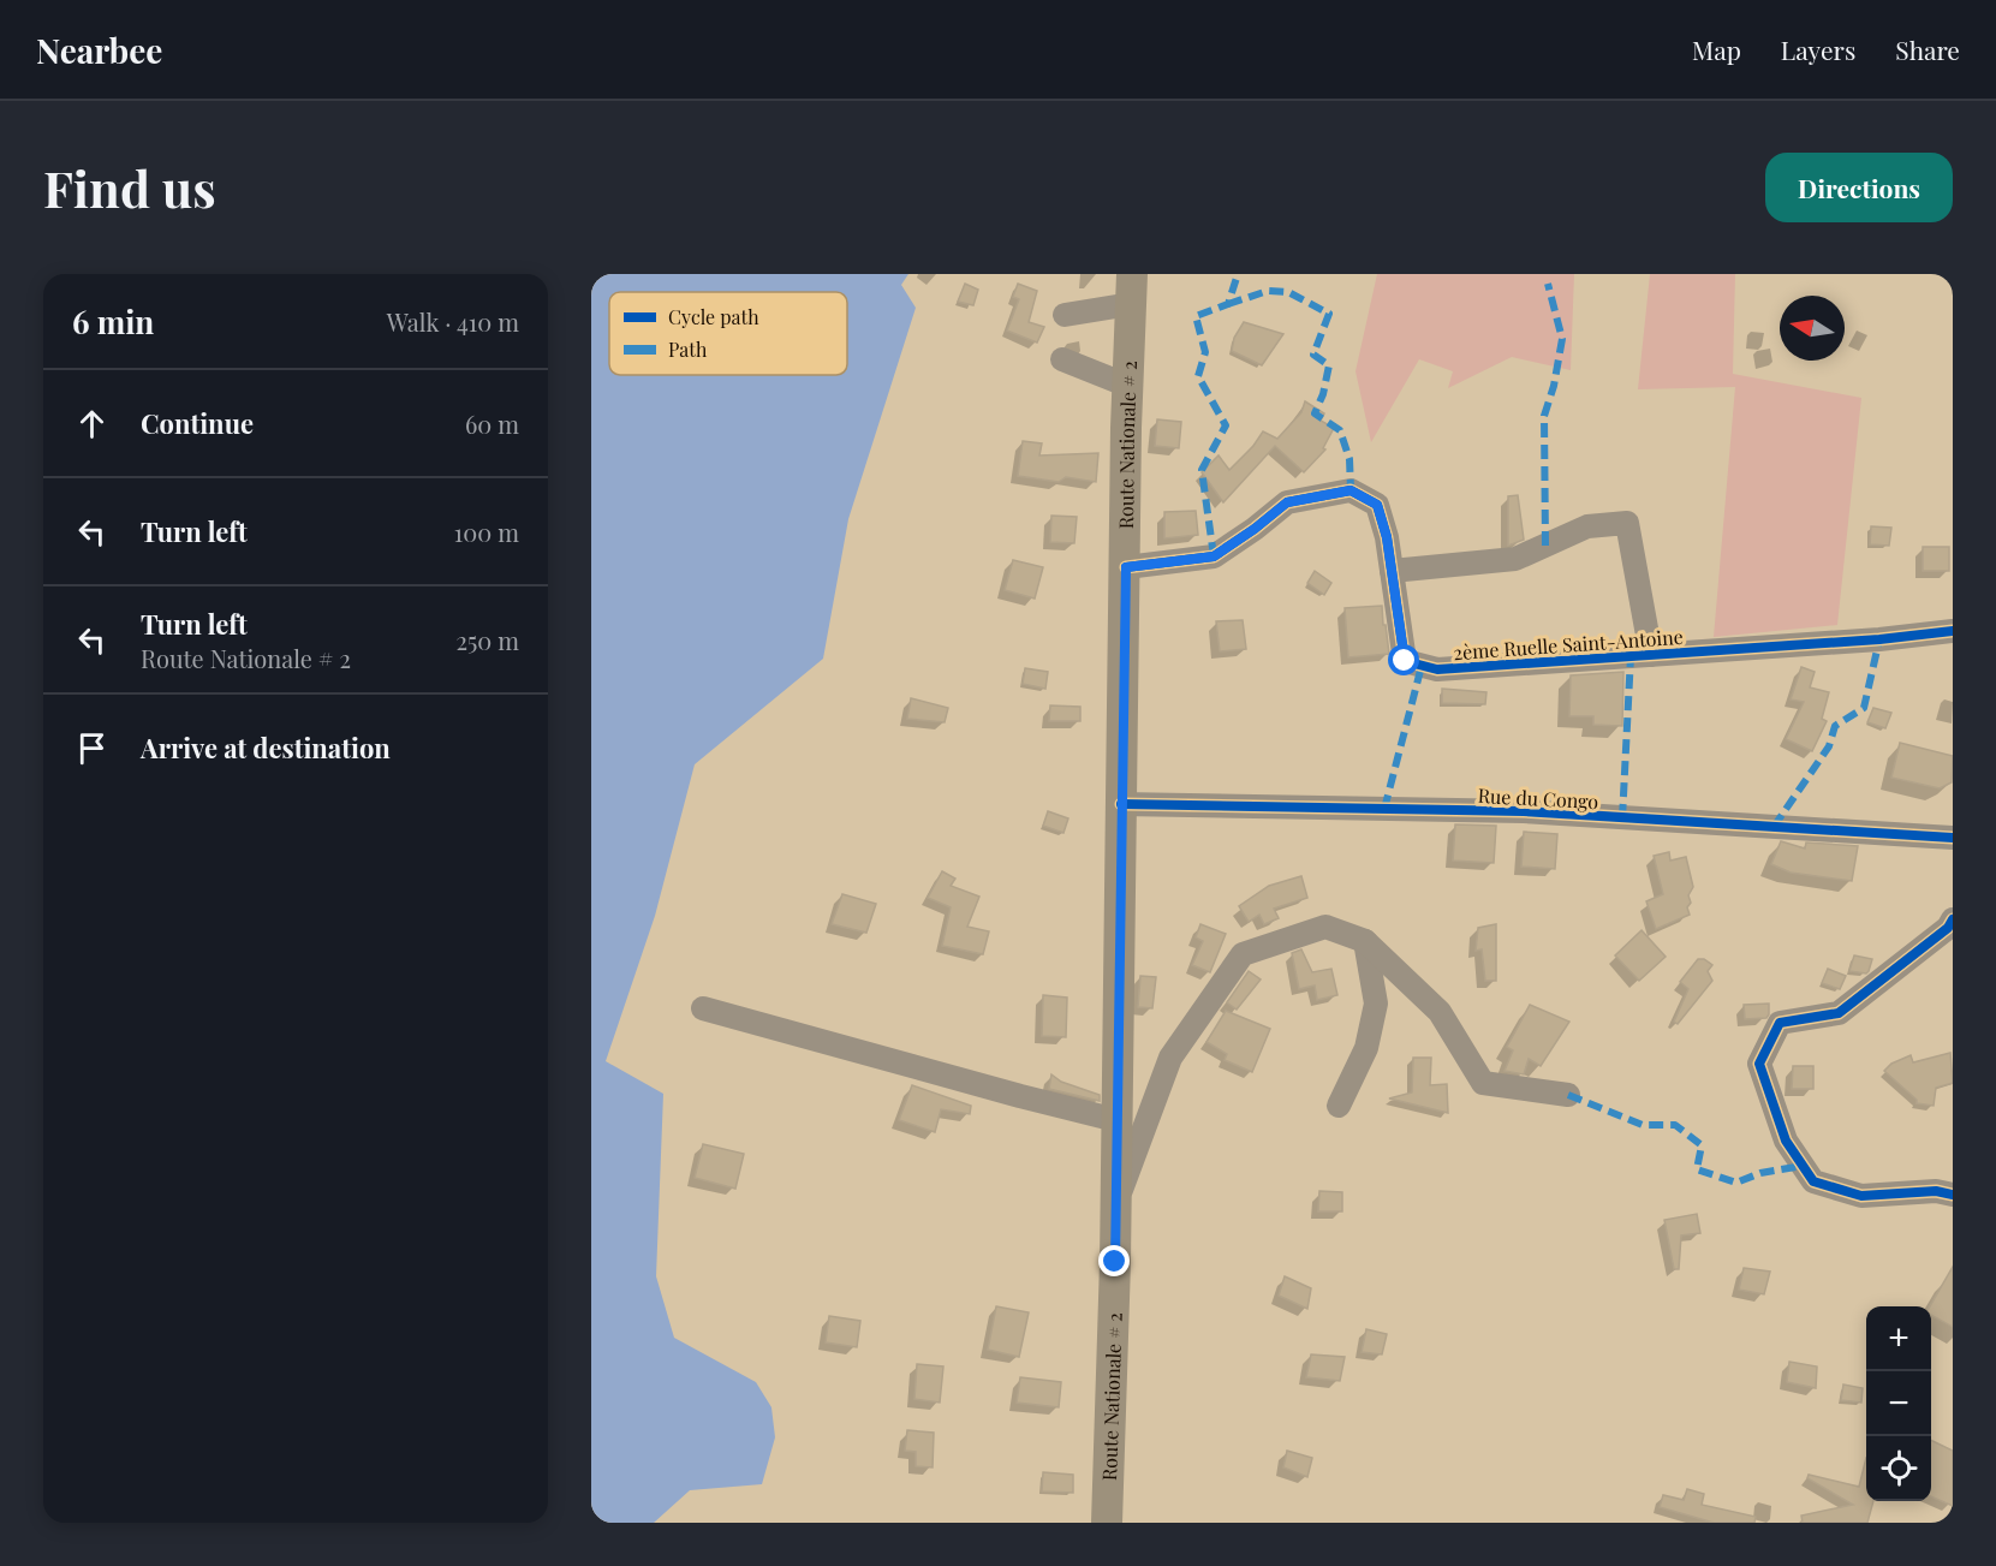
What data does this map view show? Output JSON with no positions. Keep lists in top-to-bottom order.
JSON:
{
  "streets": {
    "main road": ["Route Nationale # 2"],
    "street": ["2ème Ruelle Saint-Antoine", "Rue du Congo"]
  },
  "crossings": [
    ["Route Nationale # 2", "2ème Ruelle Saint-Antoine"],
    ["Route Nationale # 2", "Rue du Congo"]
  ],
  "legend": ["Cycle path", "Path"],
  "north": "left",
  "page": {
    "header": "Nearbee",
    "nav": ["Map", "Layers", "Share"],
    "buttons": "Directions",
    "title": "Find us",
    "heading": ["6 min", "Walk · 410 m"],
    "list": [
      ["Continue", "60 m"],
      ["Turn left", "100 m"],
      ["Turn left", "Route Nationale # 2", "250 m"],
      "Arrive at destination"
    ],
    "map_buttons": ["+", "−"]
  }
}
